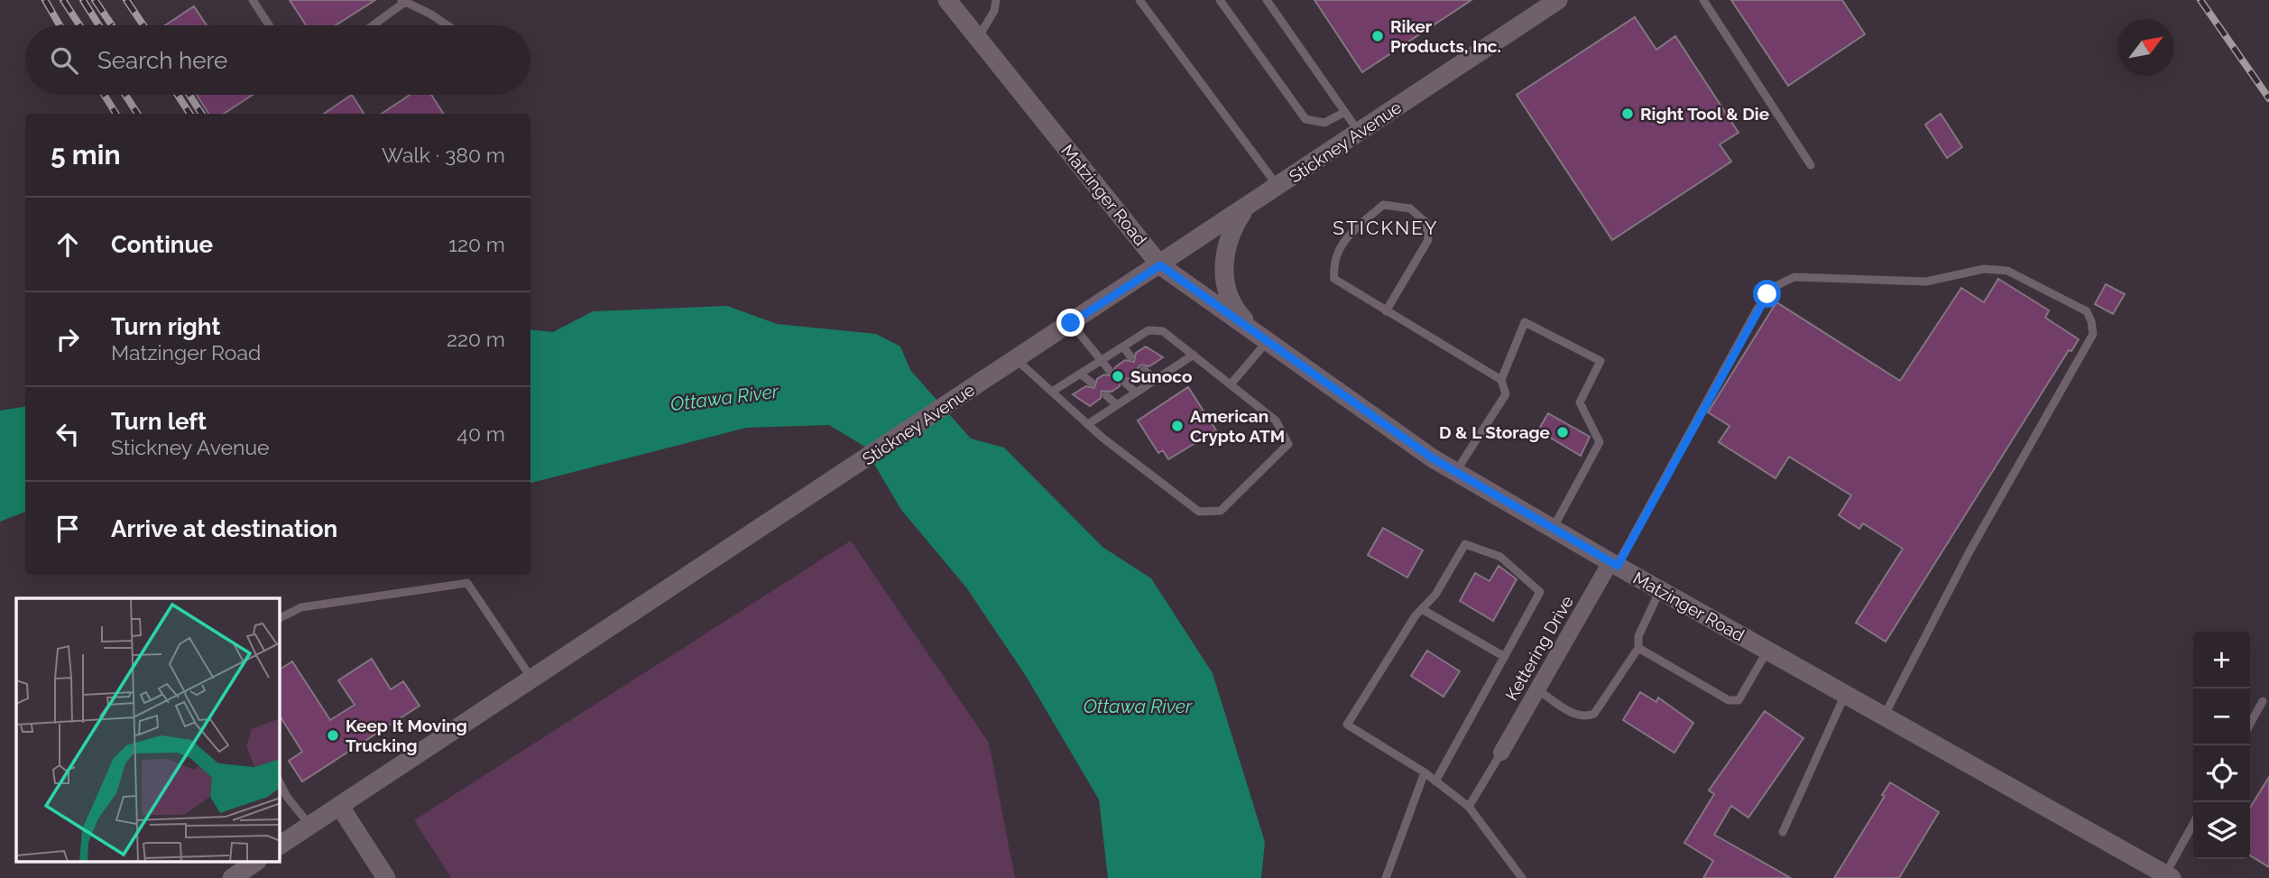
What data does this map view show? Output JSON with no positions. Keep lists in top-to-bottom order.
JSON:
{
  "streets": {
    "street": ["Stickney Avenue", "Matzinger Road", "Kettering Drive"]
  },
  "crossings": [
    ["Stickney Avenue", "Matzinger Road"],
    ["Matzinger Road", "Kettering Drive"]
  ],
  "districts": ["STICKNEY"],
  "water": ["Ottawa River"],
  "places": [
    "Riker Products, Inc.",
    "Right Tool & Die",
    "Sunoco",
    "American Crypto ATM",
    "D & L Storage",
    "Keep It Moving Trucking"
  ],
  "north": "top right",
  "page": {
    "search": "Search here",
    "heading": ["5 min", "Walk · 380 m"],
    "list": [
      ["Continue", "120 m"],
      ["Turn right", "Matzinger Road", "220 m"],
      ["Turn left", "Stickney Avenue", "40 m"],
      "Arrive at destination"
    ],
    "map_buttons": ["+", "−"]
  }
}
